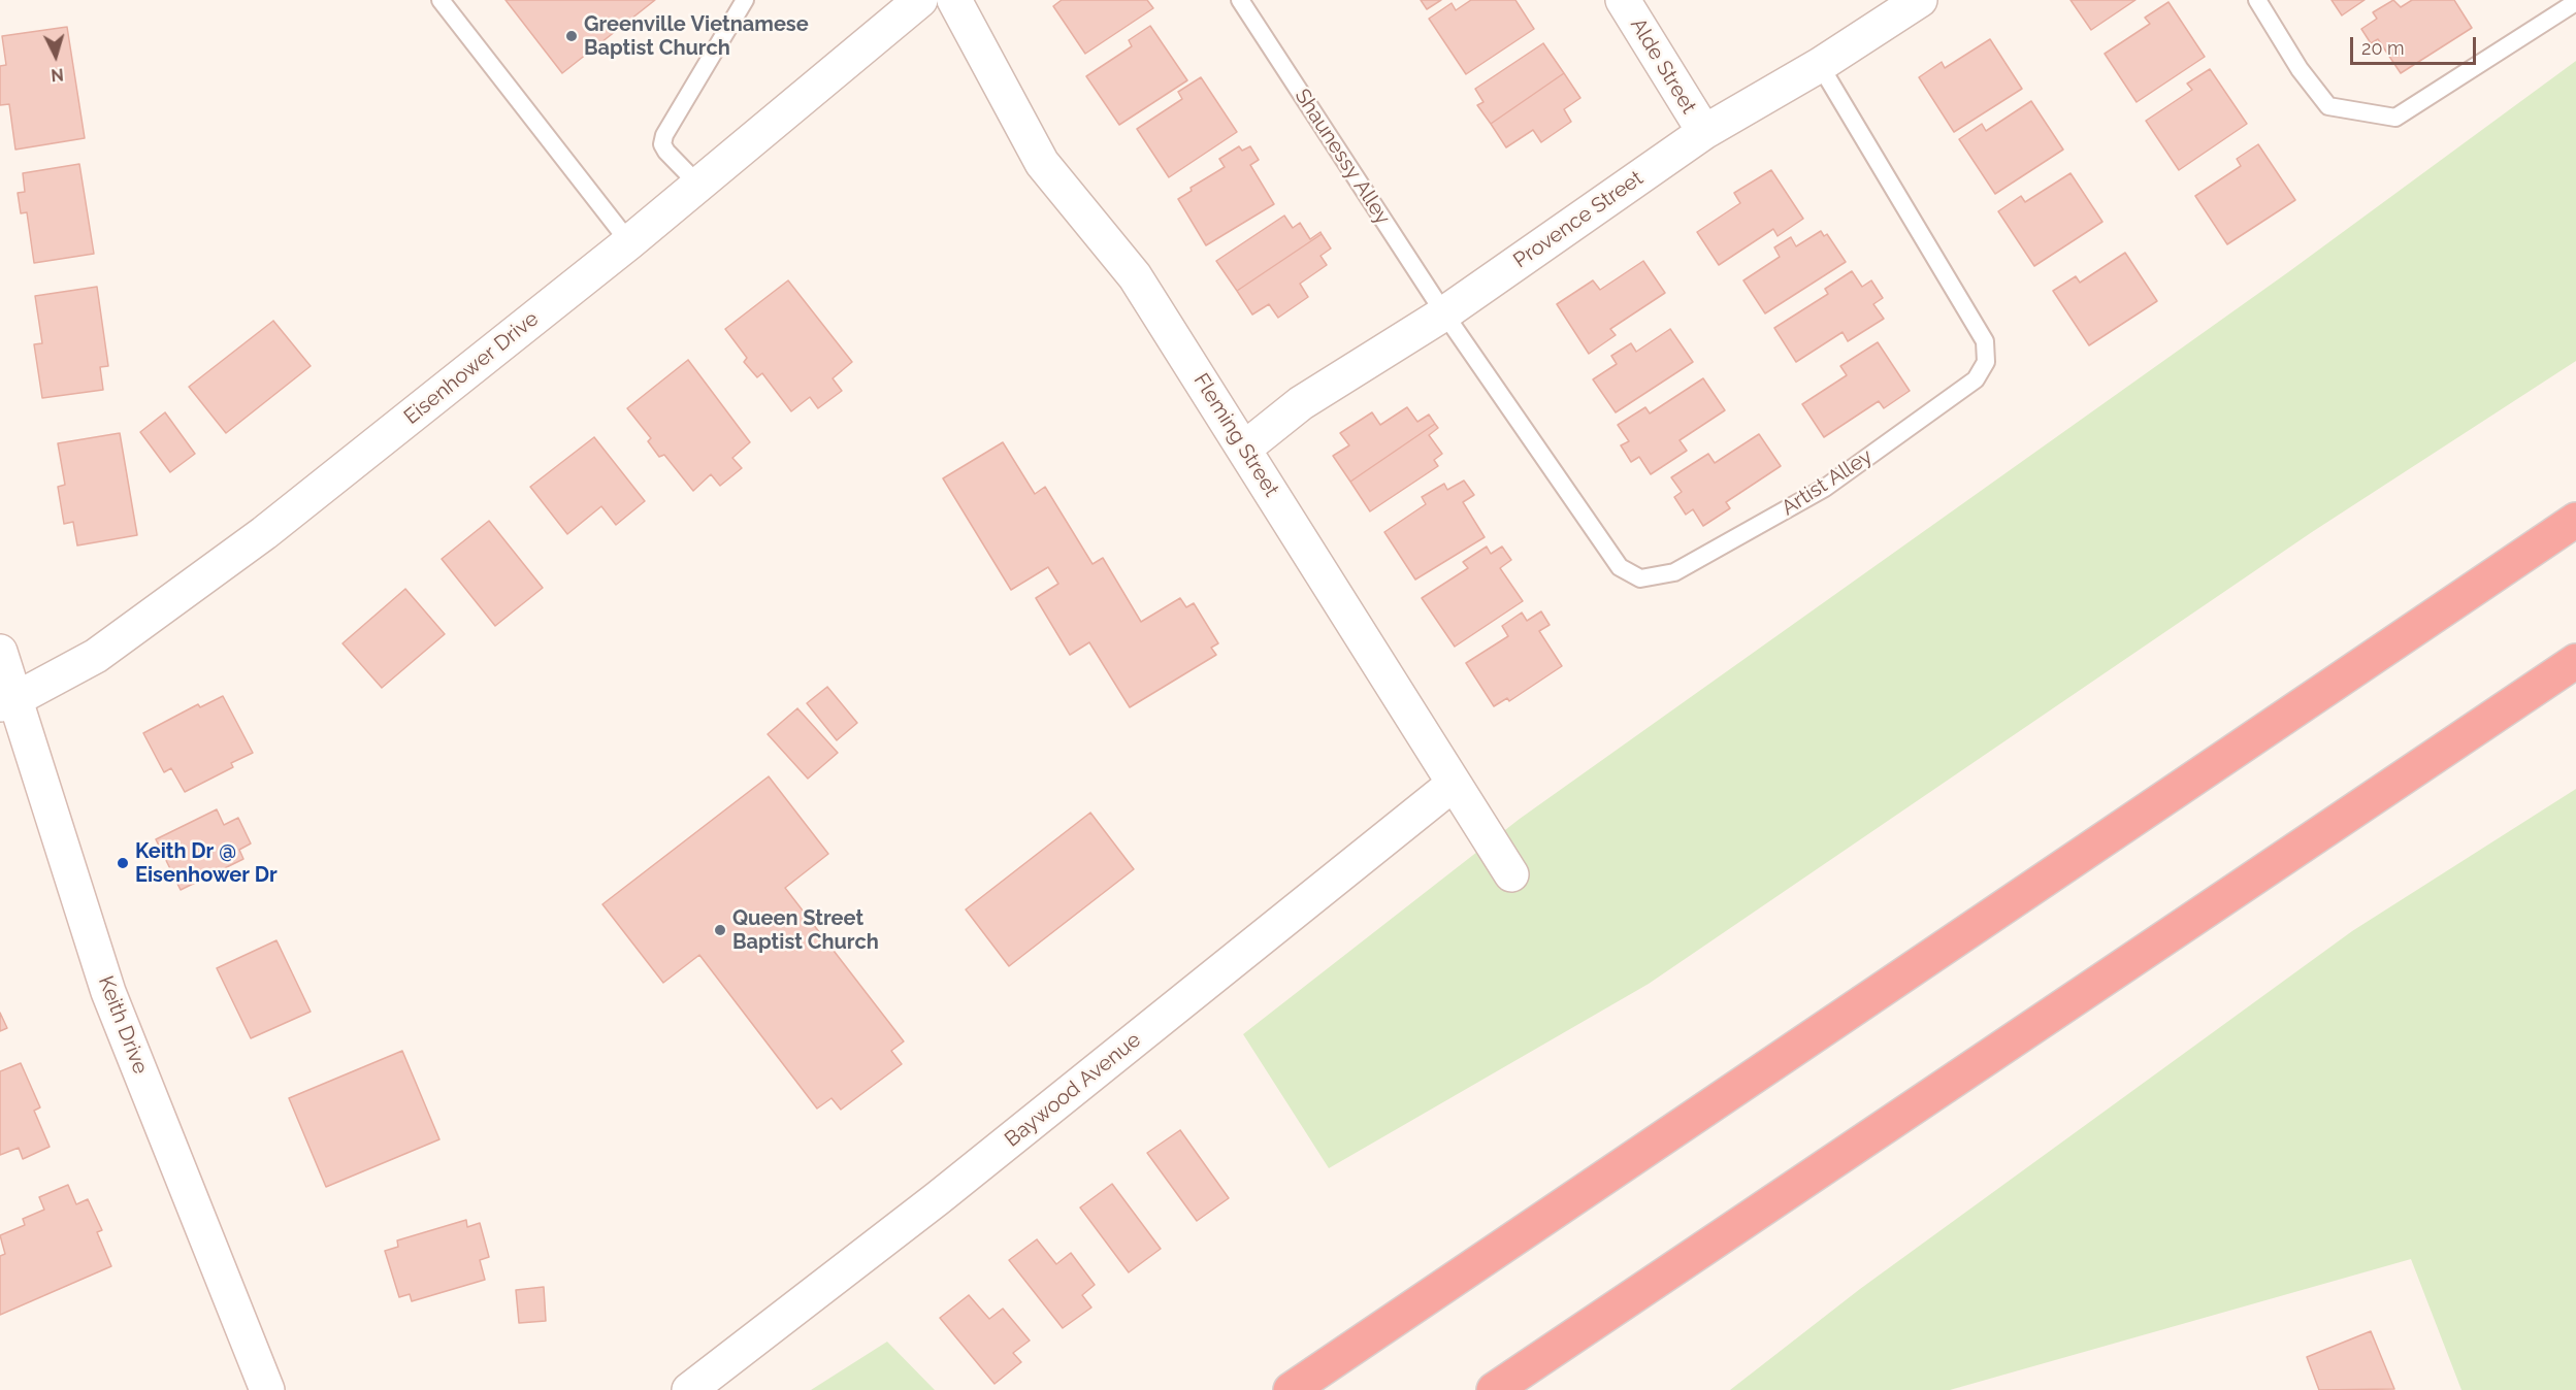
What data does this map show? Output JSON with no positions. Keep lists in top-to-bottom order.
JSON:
{
  "streets": {
    "street": [
      "Alde Street",
      "Provence Street",
      "Eisenhower Drive",
      "Fleming Street",
      "Keith Drive",
      "Baywood Avenue"
    ],
    "lane": ["Shaunessy Alley", "Artist Alley"]
  },
  "crossings": [
    ["Alde Street", "Provence Street"],
    ["Shaunessy Alley", "Provence Street"],
    ["Shaunessy Alley", "Artist Alley"],
    ["Provence Street", "Fleming Street"],
    ["Provence Street", "Artist Alley"],
    ["Eisenhower Drive", "Keith Drive"],
    ["Fleming Street", "Baywood Avenue"]
  ],
  "places": ["Greenville Vietnamese Baptist Church", "Keith Dr @ Eisenhower Dr", "Queen Street Baptist Church"],
  "scale_bar": "20 m",
  "north": "bottom"
}
